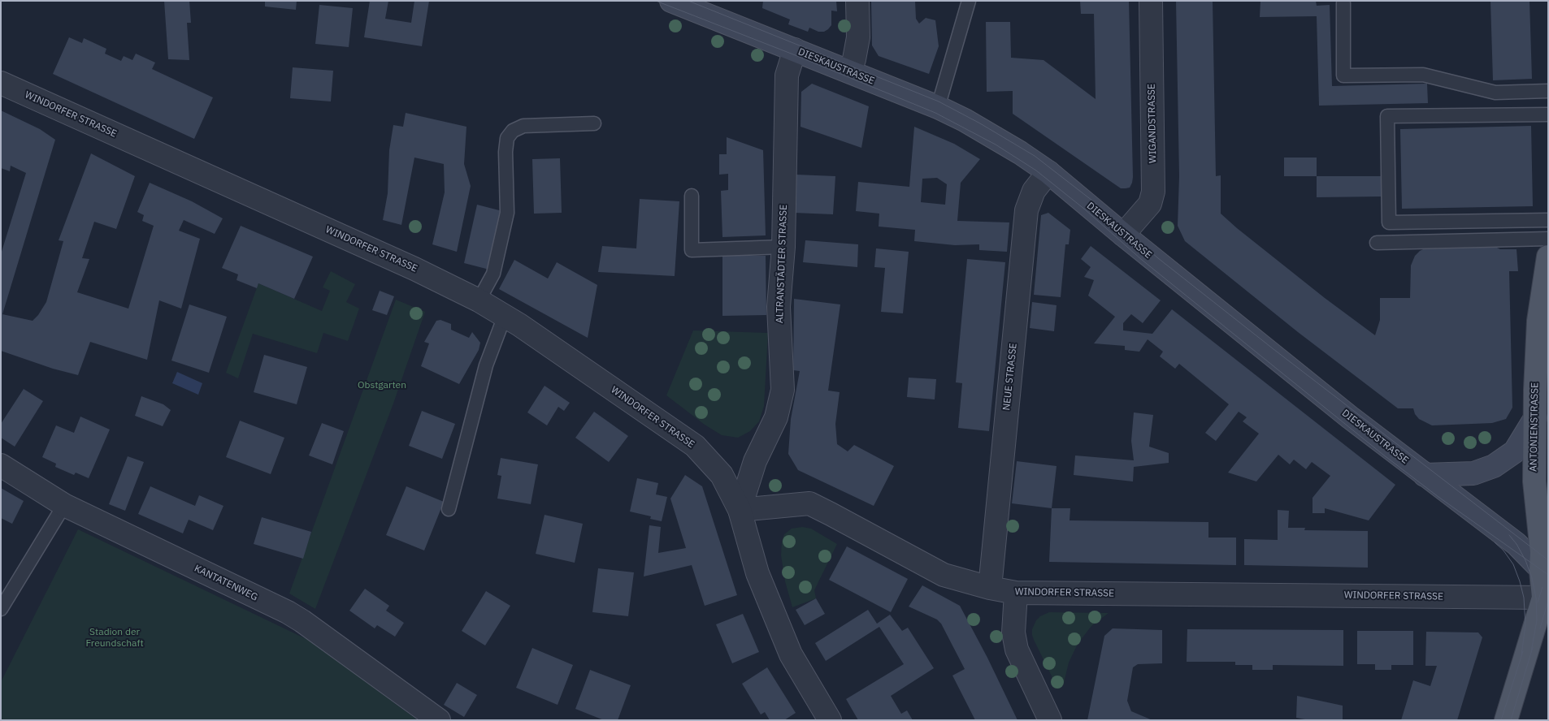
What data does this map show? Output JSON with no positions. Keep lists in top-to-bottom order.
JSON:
{
  "streets": {
    "main road": ["DIESKAUSTRASSE", "ANTONIENSTRASSE"],
    "street": [
      "WINDORFER STRASSE",
      "WIGANDSTRASSE",
      "ALTRANSTÄDTER STRASSE",
      "NEUE STRASSE",
      "KANTATENWEG"
    ]
  },
  "crossings": [
    ["DIESKAUSTRASSE", "WINDORFER STRASSE"],
    ["DIESKAUSTRASSE", "WIGANDSTRASSE"],
    ["DIESKAUSTRASSE", "ALTRANSTÄDTER STRASSE"],
    ["DIESKAUSTRASSE", "NEUE STRASSE"],
    ["DIESKAUSTRASSE", "ANTONIENSTRASSE"],
    ["WINDORFER STRASSE", "ALTRANSTÄDTER STRASSE"],
    ["WINDORFER STRASSE", "NEUE STRASSE"],
    ["WINDORFER STRASSE", "ANTONIENSTRASSE"]
  ],
  "parks": ["Obstgarten", "Stadion der Freundschaft"]
}
